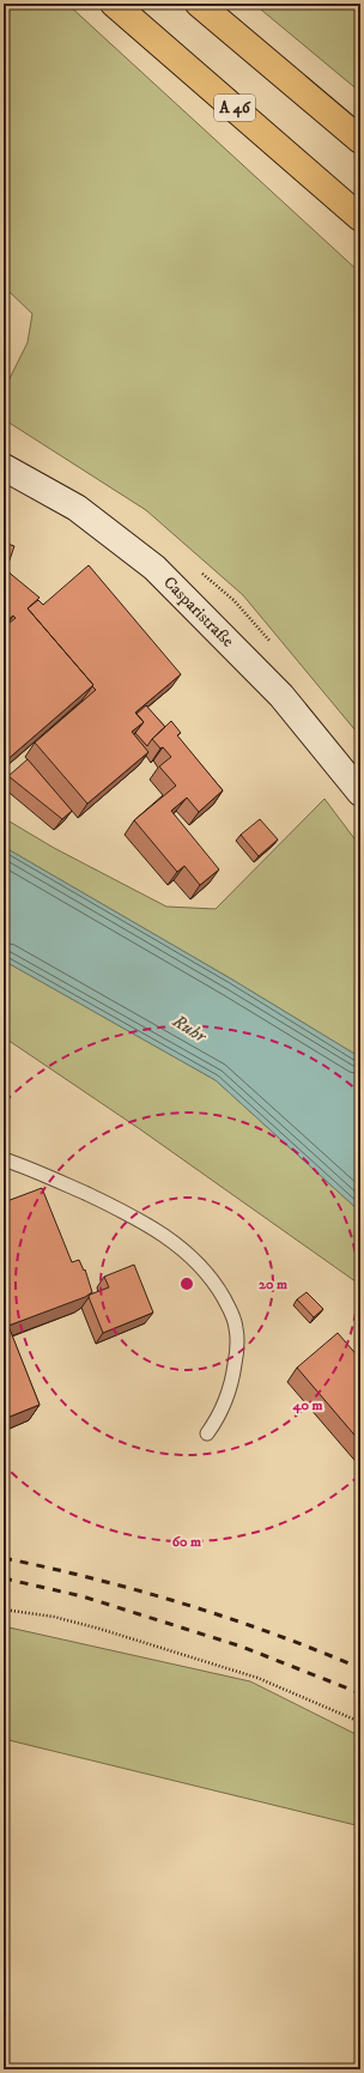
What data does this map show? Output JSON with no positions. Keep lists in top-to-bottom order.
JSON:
{
  "streets": {
    "highway": ["A 46"],
    "main road": ["Casparistraße"]
  },
  "water": ["Ruhr"],
  "rings": ["20 m", "40 m", "60 m"]
}
